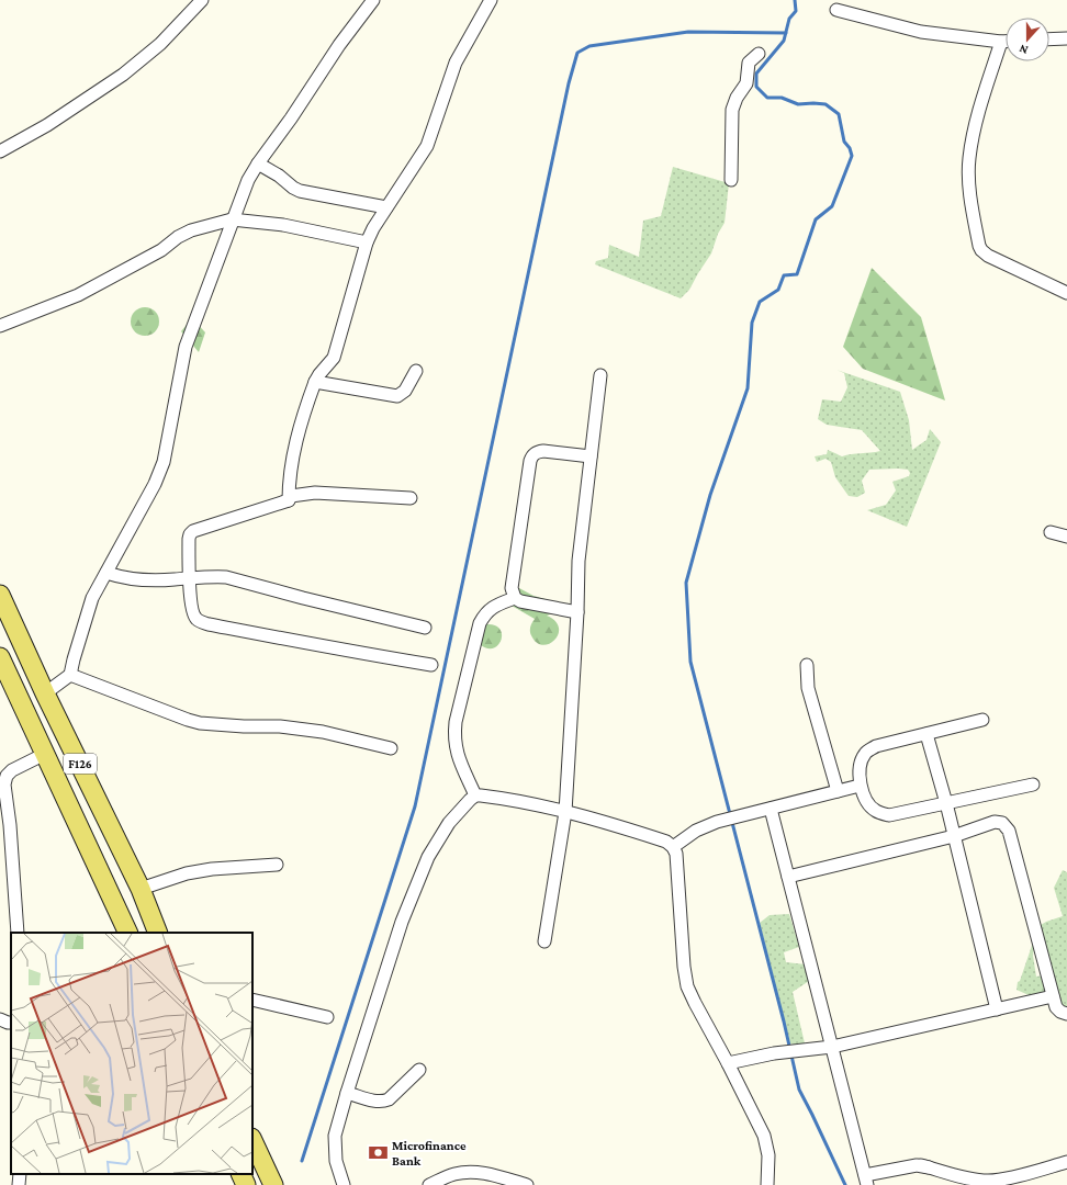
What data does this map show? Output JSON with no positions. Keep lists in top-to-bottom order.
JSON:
{
  "streets": {
    "main road": ["F126"]
  },
  "places": {
    "bank": ["Microfinance Bank"]
  },
  "north": "bottom"
}
